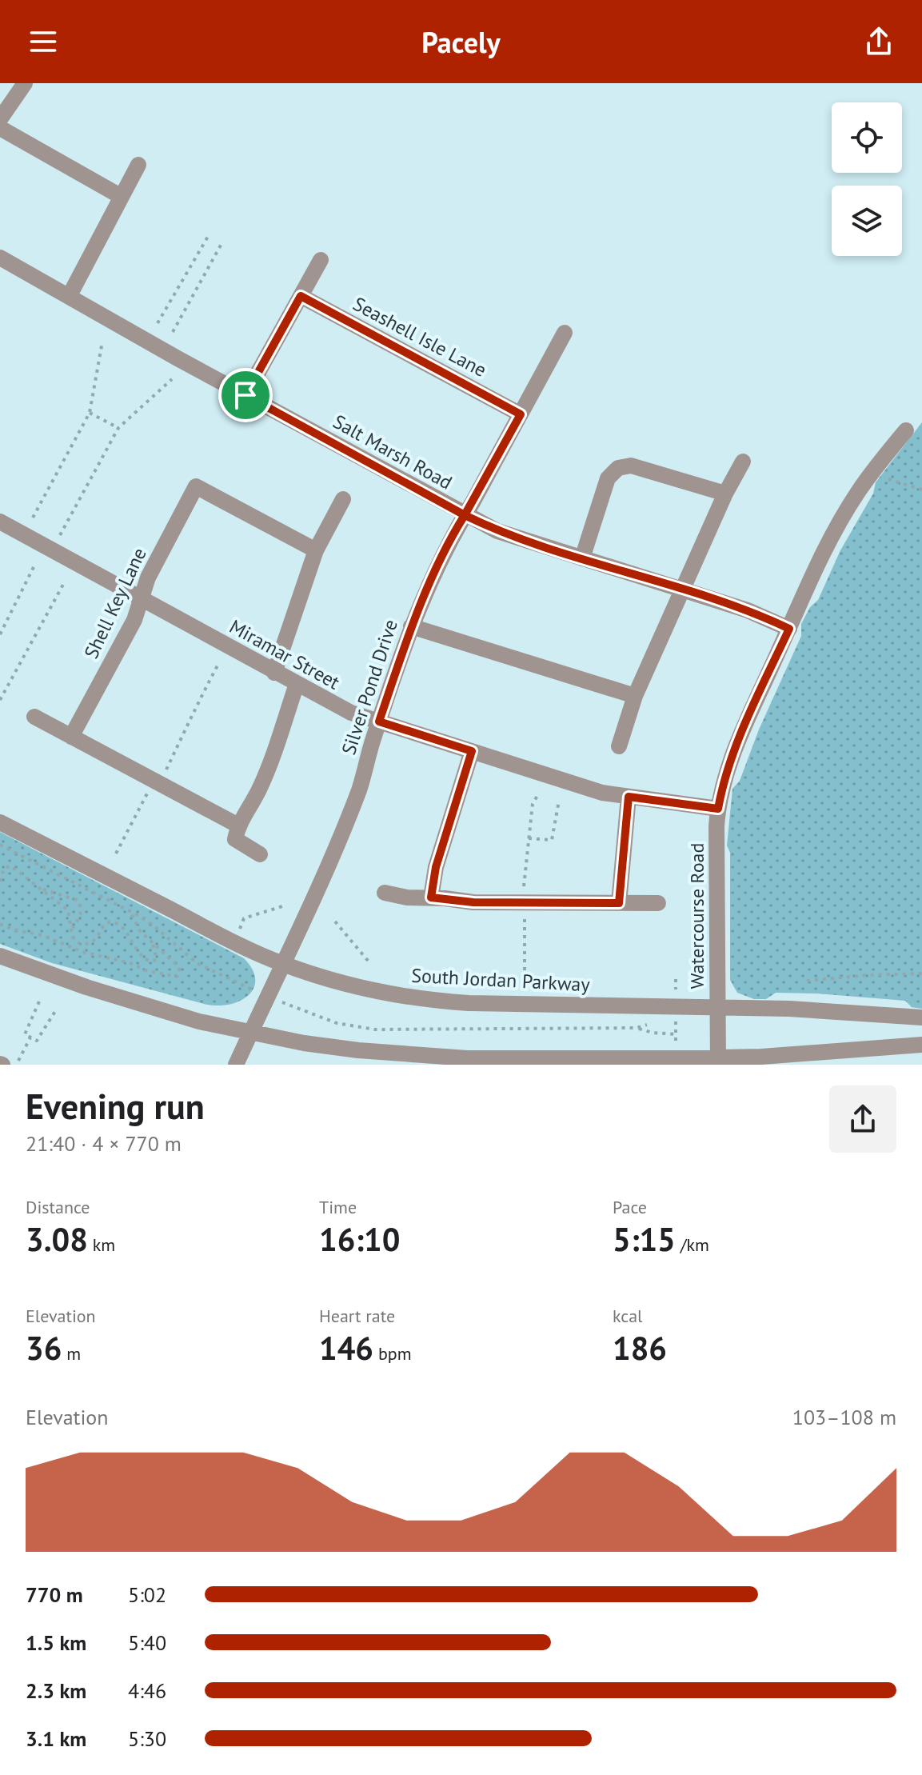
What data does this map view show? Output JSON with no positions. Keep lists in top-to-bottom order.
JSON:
{
  "streets": {
    "street": [
      "Seashell Isle Lane",
      "Salt Marsh Road",
      "Shell Key Lane",
      "Miramar Street",
      "Silver Pond Drive",
      "Watercourse Road",
      "South Jordan Parkway"
    ]
  },
  "crossings": [
    ["Seashell Isle Lane", "Silver Pond Drive"],
    ["Salt Marsh Road", "Silver Pond Drive"],
    ["Salt Marsh Road", "Watercourse Road"],
    ["Shell Key Lane", "Miramar Street"],
    ["Miramar Street", "Silver Pond Drive"],
    ["Miramar Street", "Watercourse Road"],
    ["Silver Pond Drive", "South Jordan Parkway"],
    ["Watercourse Road", "South Jordan Parkway"]
  ],
  "page": {
    "header": "Pacely",
    "heading": ["Evening run", "21:40 · 4 × 770 m"],
    "stats": [
      ["Distance", "3.08 km"],
      ["Time", "16:10"],
      ["Pace", "5:15 /km"],
      ["Elevation", "36 m"],
      ["Heart rate", "146 bpm"],
      ["kcal", "186"]
    ],
    "chart": ["Elevation", "103–108 m"],
    "list": [
      {
        "name": "770 m",
        "note": "5:02"
      },
      {
        "name": "1.5 km",
        "note": "5:40"
      },
      {
        "name": "2.3 km",
        "note": "4:46"
      },
      {
        "name": "3.1 km",
        "note": "5:30"
      }
    ]
  }
}
